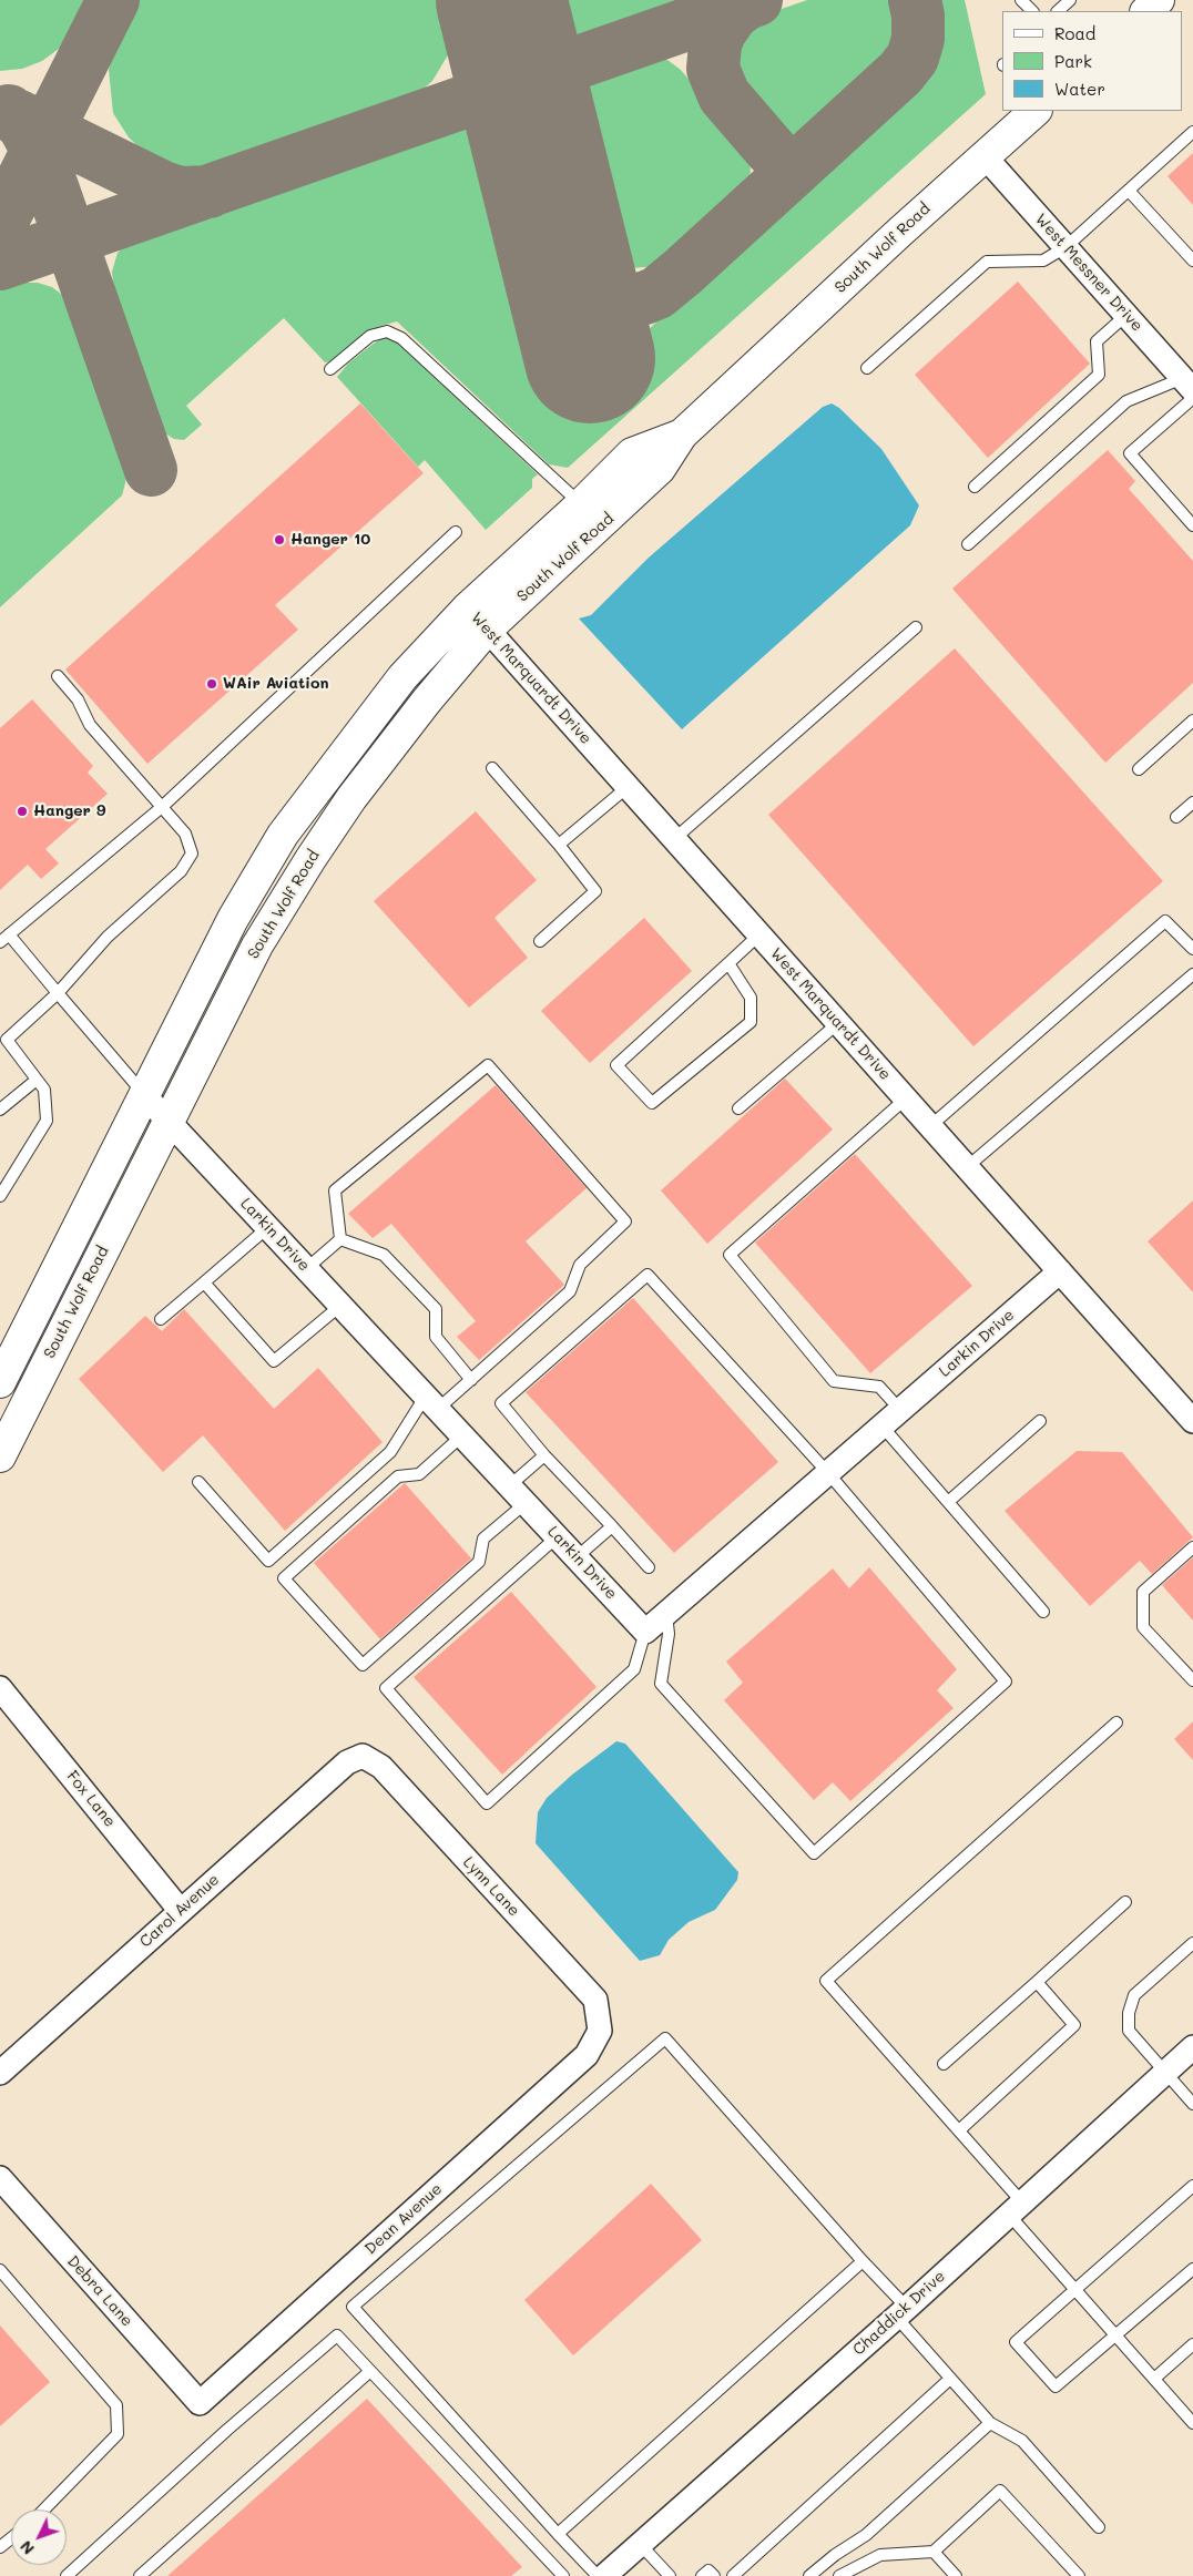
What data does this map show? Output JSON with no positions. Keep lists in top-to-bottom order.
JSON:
{
  "streets": {
    "main road": ["South Wolf Road"],
    "street": [
      "West Messner Drive",
      "West Marquardt Drive",
      "Larkin Drive",
      "Fox Lane",
      "Lynn Lane",
      "Carol Avenue",
      "Dean Avenue",
      "Debra Lane",
      "Chaddick Drive"
    ]
  },
  "crossings": [
    ["South Wolf Road", "West Messner Drive"],
    ["South Wolf Road", "West Marquardt Drive"],
    ["South Wolf Road", "Larkin Drive"],
    ["West Marquardt Drive", "Larkin Drive"],
    ["Fox Lane", "Carol Avenue"],
    ["Lynn Lane", "Carol Avenue"],
    ["Lynn Lane", "Dean Avenue"],
    ["Dean Avenue", "Debra Lane"]
  ],
  "places": ["Hanger 10", "WAir Aviation", "Hanger 9"],
  "legend": ["Road", "Park", "Water"],
  "north": "bottom left"
}
